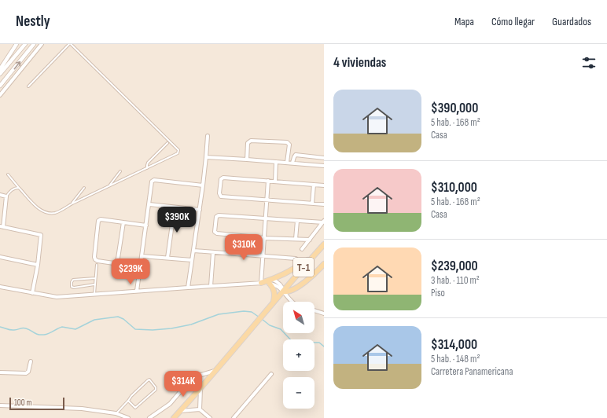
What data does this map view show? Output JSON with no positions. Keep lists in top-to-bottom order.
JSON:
{
  "streets": {
    "main road": ["T-1"]
  },
  "scale_bar": "100 m",
  "north": "top left",
  "page": {
    "header": "Nestly",
    "nav": ["Mapa", "Cómo llegar", "Guardados"],
    "heading": "4 viviendas",
    "list": [
      {
        "name": "$390,000",
        "note": "5 hab. · 168 m² · Casa"
      },
      {
        "name": "$310,000",
        "note": "5 hab. · 168 m² · Casa"
      },
      {
        "name": "$239,000",
        "note": "3 hab. · 110 m² · Piso"
      },
      {
        "name": "$314,000",
        "note": "5 hab. · 148 m² · Carretera Panamericana"
      }
    ],
    "price": [
      "$390K",
      "$310K",
      "$239K",
      "$314K"
    ],
    "map_buttons": ["+", "−"],
    "scale": "100 m"
  }
}
